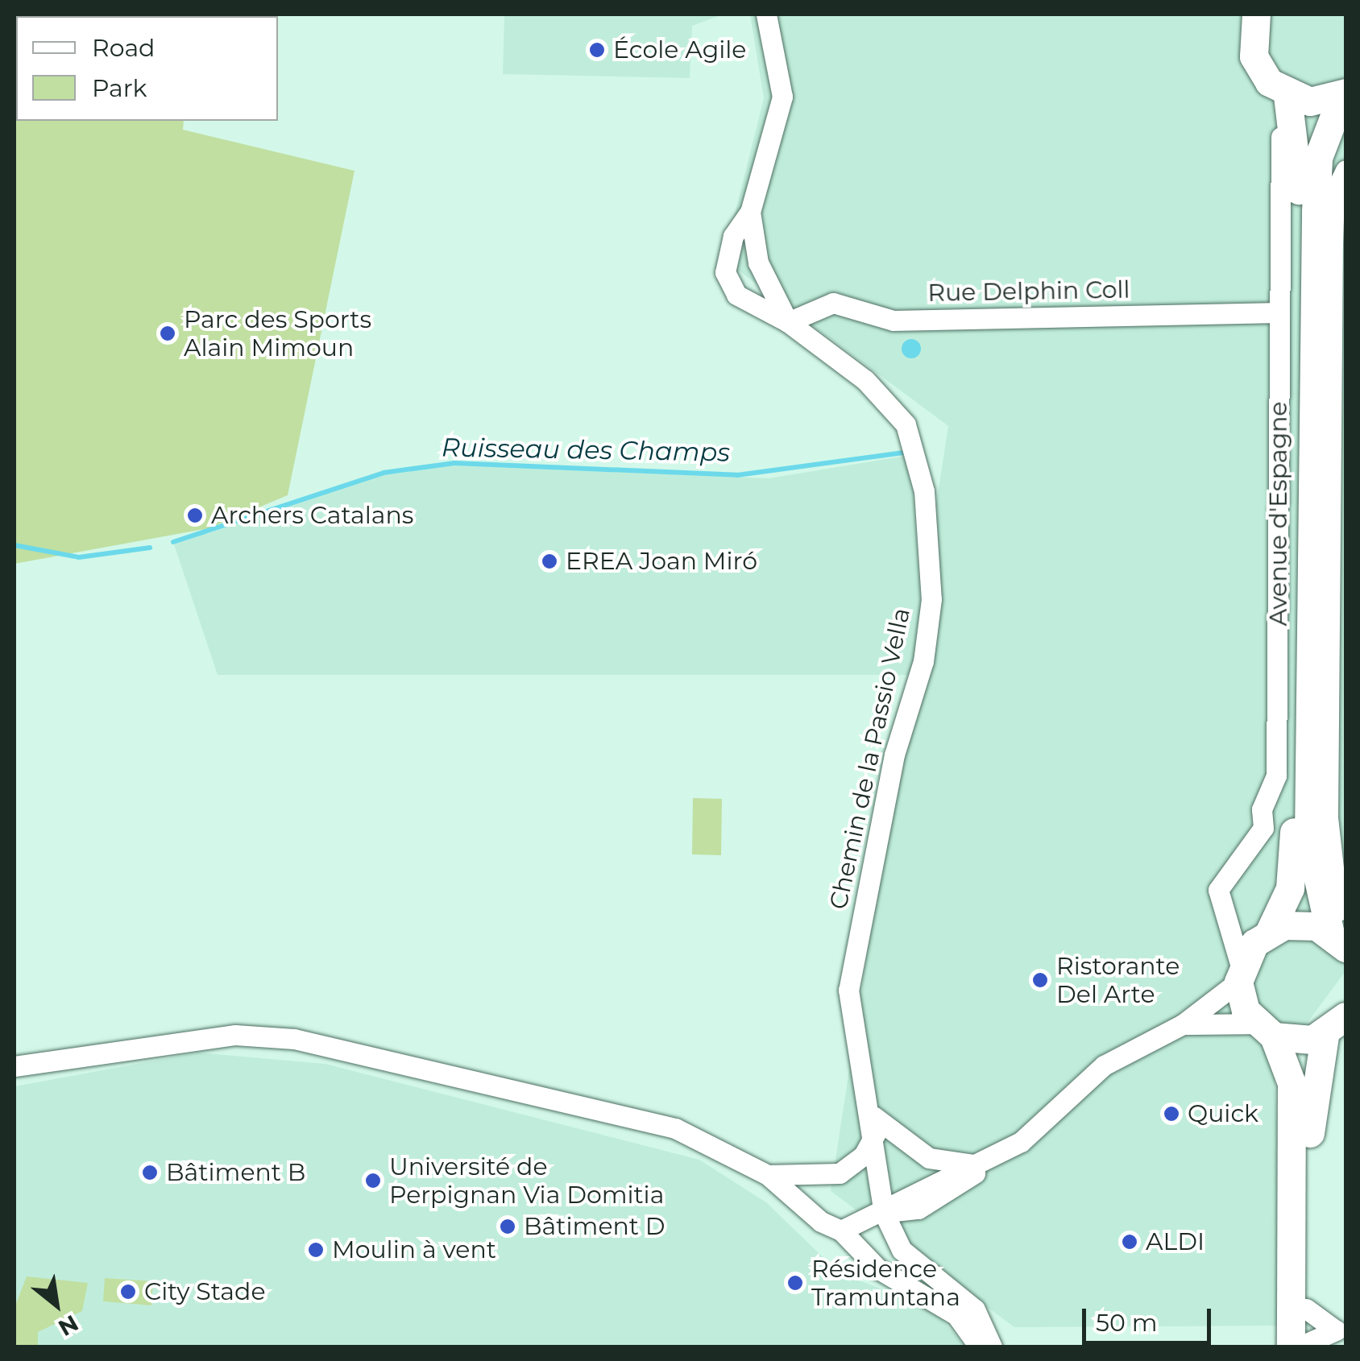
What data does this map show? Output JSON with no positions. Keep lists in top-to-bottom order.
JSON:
{
  "streets": {
    "main road": ["Avenue d'Espagne"],
    "street": ["Rue Delphin Coll", "Chemin de la Passio Vella"]
  },
  "crossings": [
    ["Rue Delphin Coll", "Avenue d'Espagne"],
    ["Rue Delphin Coll", "Chemin de la Passio Vella"]
  ],
  "water": ["Ruisseau des Champs"],
  "places": [
    "École Agile",
    "Parc des Sports Alain Mimoun",
    "Archers Catalans",
    "EREA Joan Miró",
    "Ristorante Del Arte",
    "Quick",
    "Bâtiment B",
    "Université de Perpignan Via Domitia",
    "Bâtiment D",
    "ALDI",
    "Moulin à vent",
    "Résidence Tramuntana",
    "City Stade"
  ],
  "legend": ["Road", "Park"],
  "scale_bar": "50 m",
  "north": "bottom right"
}
